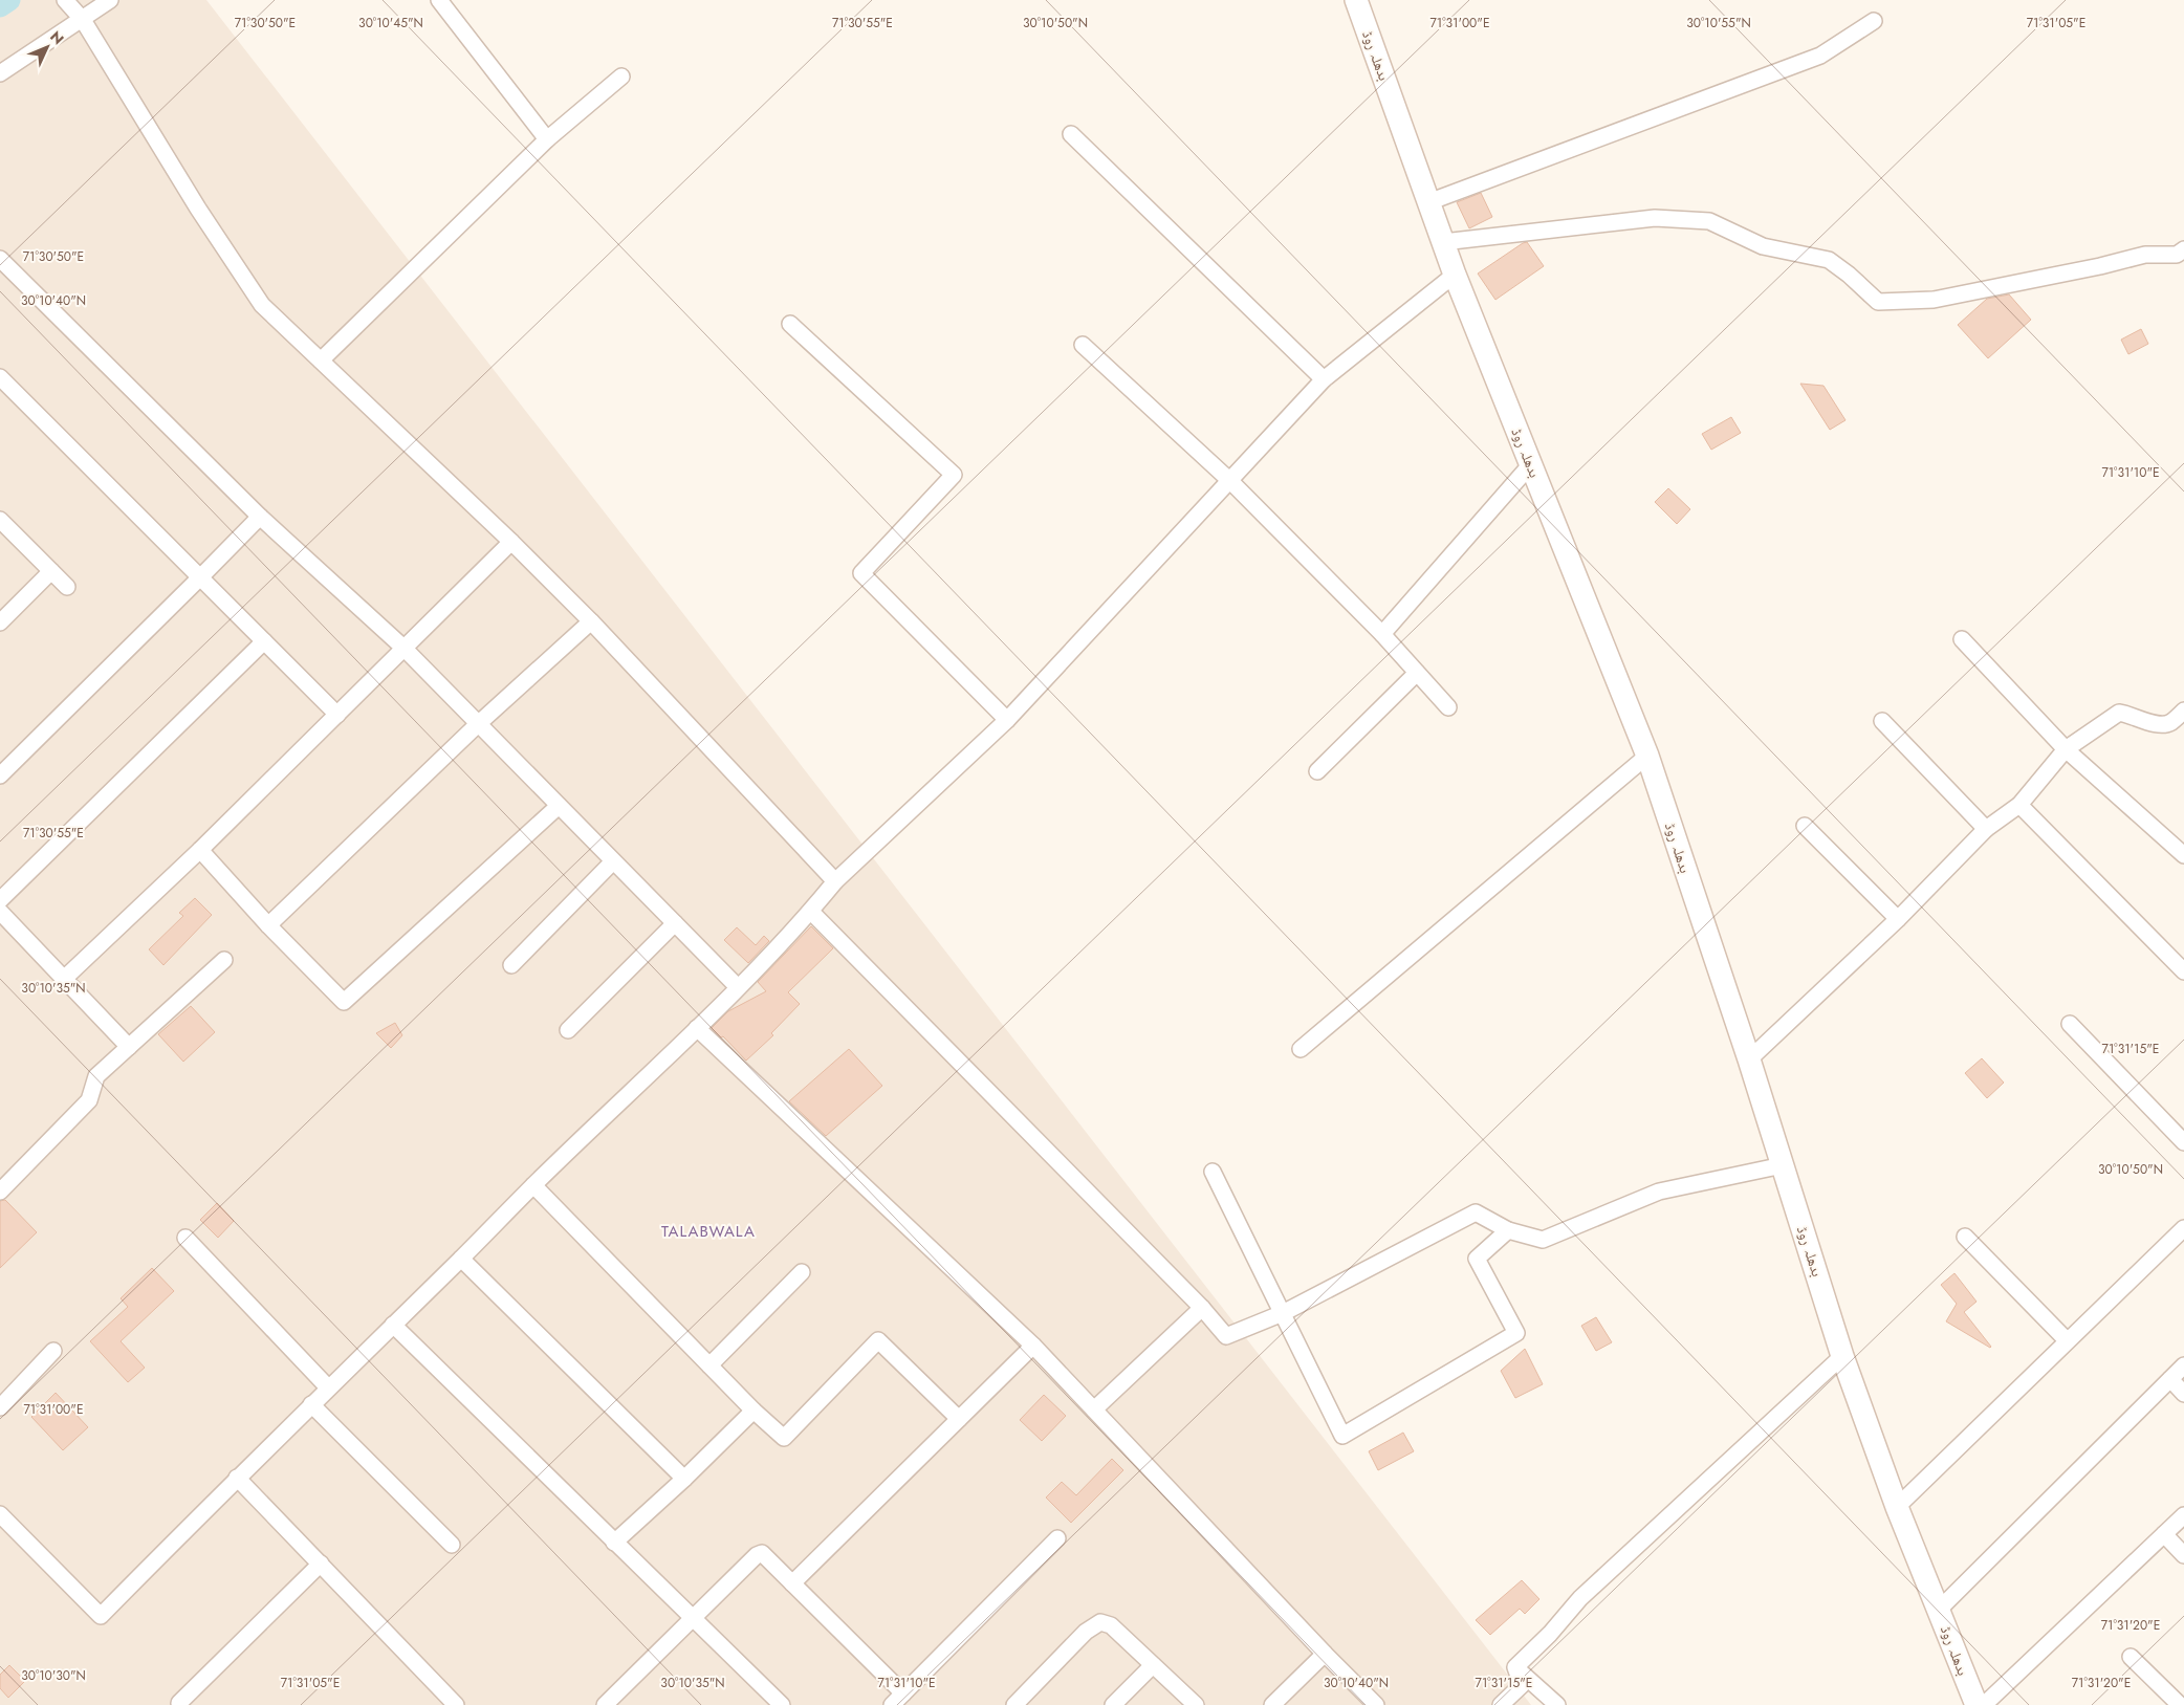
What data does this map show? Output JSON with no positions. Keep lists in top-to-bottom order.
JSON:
{
  "streets": {
    "main road": ["بدھلہ روڈ"]
  },
  "districts": ["TALABWALA"],
  "north": "top right",
  "coordinates": [
    "71°30'50\"E",
    "71°30'55\"E",
    "71°31'00\"E",
    "71°31'05\"E",
    "30°10'45\"N",
    "30°10'50\"N",
    "30°10'55\"N",
    "30°10'40\"N",
    "71°31'10\"E",
    "30°10'35\"N",
    "71°31'15\"E",
    "71°31'20\"E",
    "30°10'30\"N"
  ]
}
